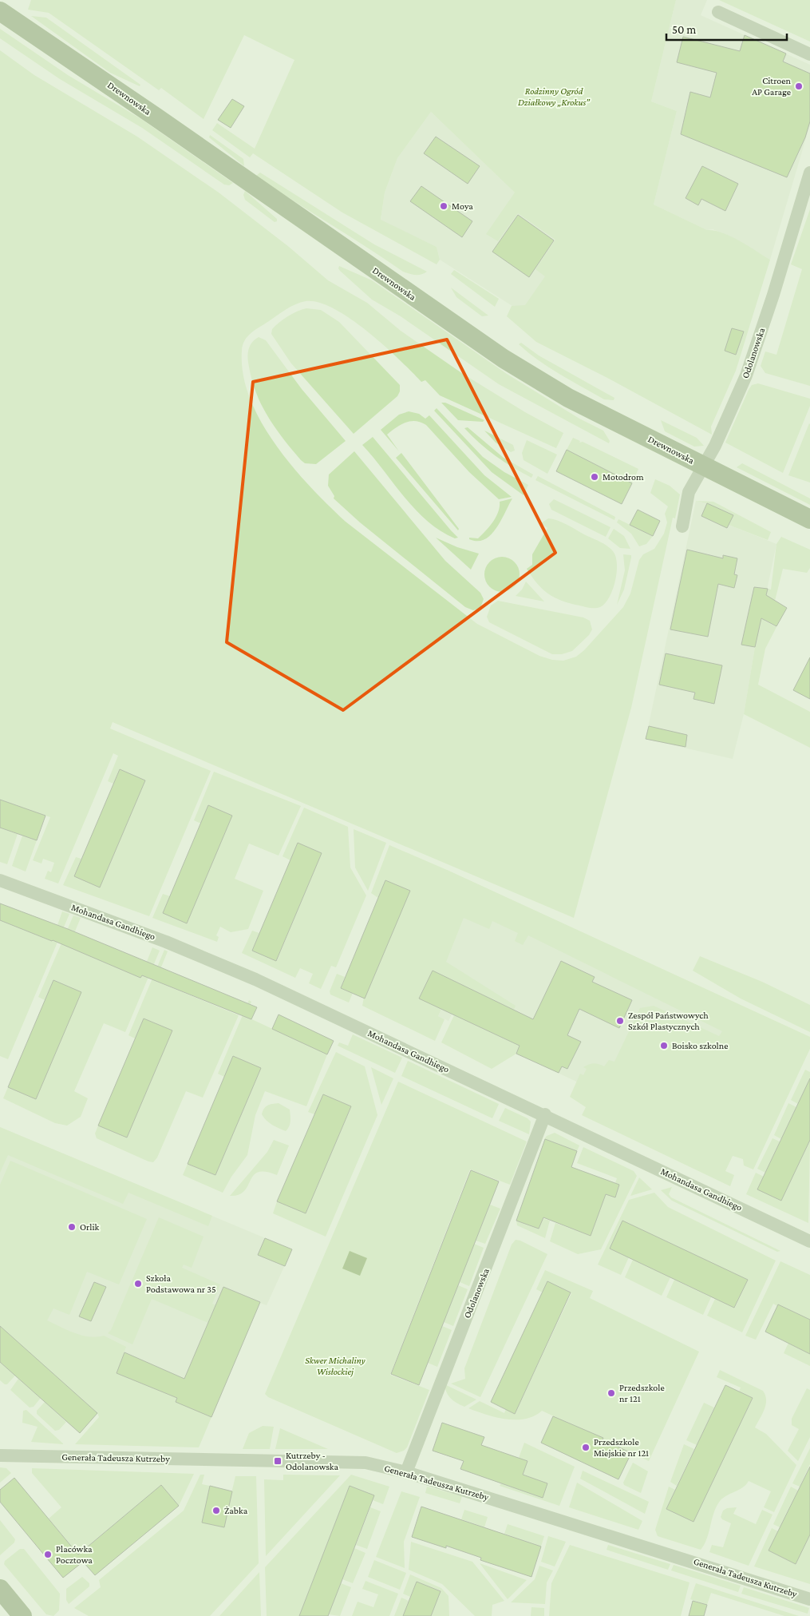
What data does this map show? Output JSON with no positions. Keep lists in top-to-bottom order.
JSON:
{
  "streets": {
    "main road": ["Drewnowska"],
    "street": ["Odolanowska", "Mohandasa Gandhiego", "Generała Tadeusza Kutrzeby"]
  },
  "crossings": [
    ["Drewnowska", "Odolanowska"],
    ["Odolanowska", "Mohandasa Gandhiego"],
    ["Odolanowska", "Generała Tadeusza Kutrzeby"]
  ],
  "parks": ["Rodzinny Ogród Działkowy „Krokus”", "Skwer Michaliny Wisłockiej"],
  "places": {
    "other": [
      "Citroen AP Garage",
      "Moya",
      "Motodrom",
      "Zespół Państwowych Szkół Plastycznych",
      "Boisko szkolne",
      "Orlik",
      "Szkoła Podstawowa nr 35",
      "Przedszkole nr 121",
      "Przedszkole Miejskie nr 121",
      "Żabka",
      "Placówka Pocztowa"
    ],
    "transit": ["Kutrzeby - Odolanowska"]
  },
  "scale_bar": "50 m"
}
